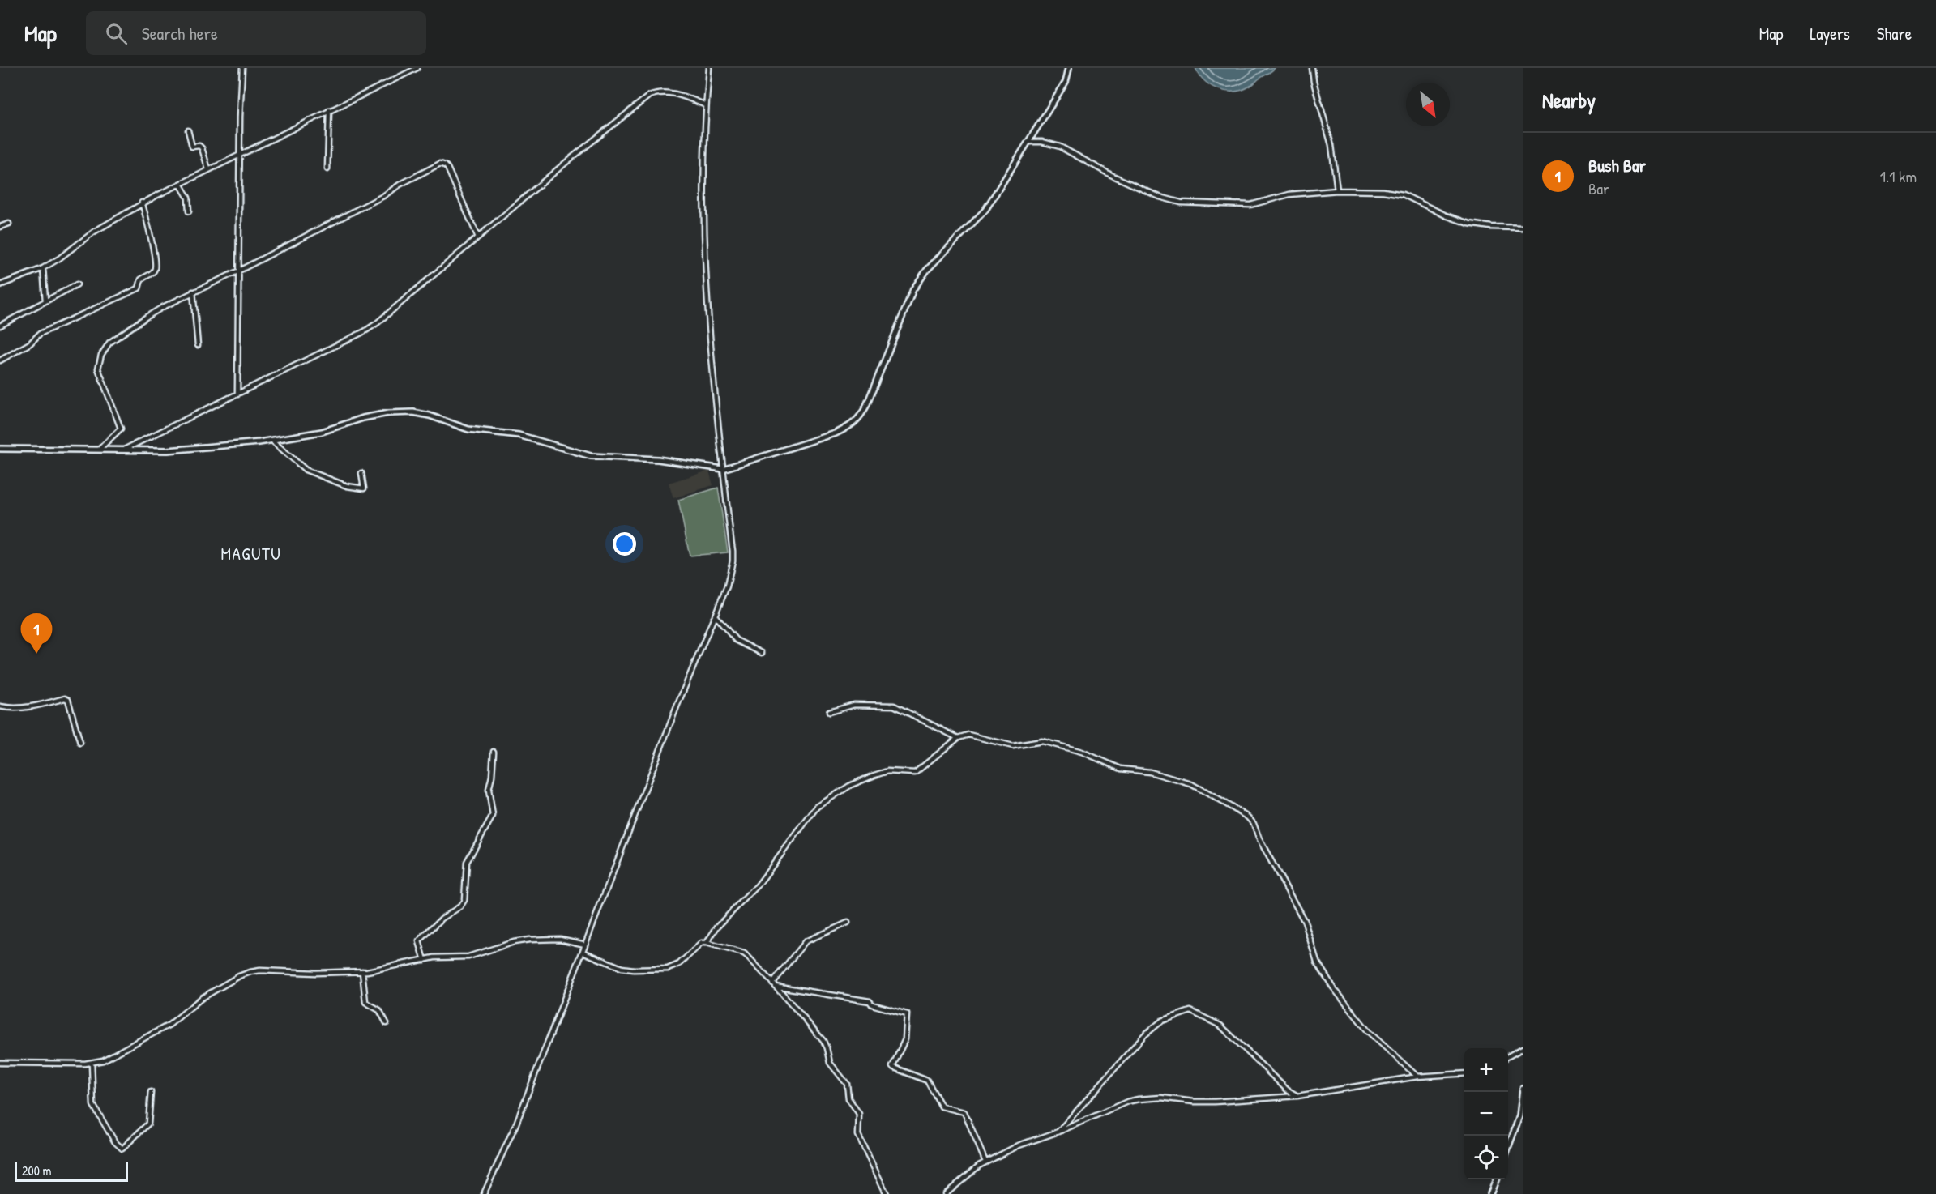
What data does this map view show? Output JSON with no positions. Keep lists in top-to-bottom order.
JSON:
{
  "districts": ["MAGUTU"],
  "scale_bar": "200 m",
  "north": "bottom right",
  "page": {
    "header": "Map",
    "search": "Search here",
    "nav": ["Map", "Layers", "Share"],
    "heading": "Nearby",
    "list": [
      {
        "mark": "1",
        "name": "Bush Bar",
        "note": "Bar",
        "value": "1.1 km"
      }
    ],
    "pins": "1",
    "map_buttons": ["+", "−"],
    "scale": "200 m"
  }
}
